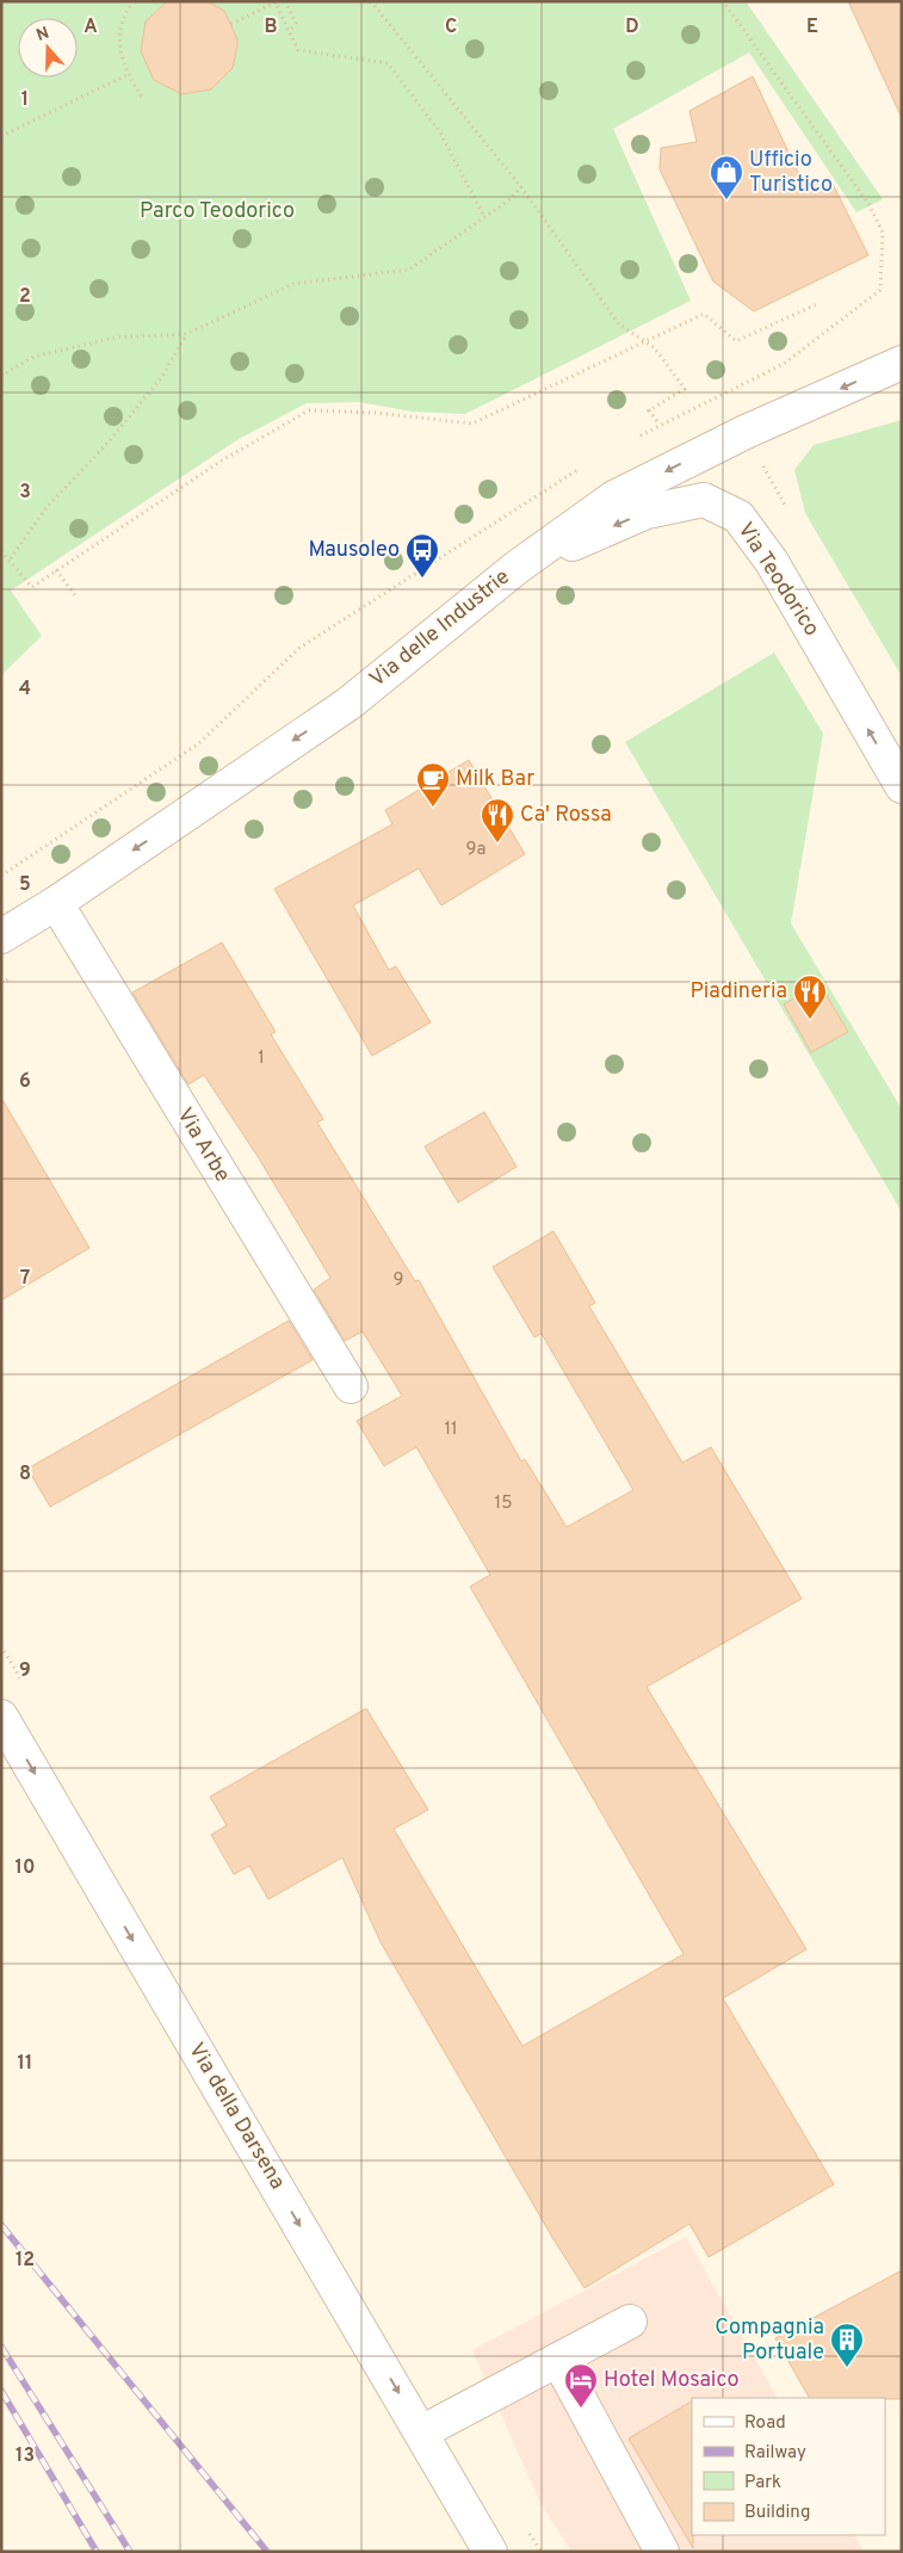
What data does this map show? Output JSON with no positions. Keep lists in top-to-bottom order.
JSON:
{
  "streets": {
    "street": [
      "Via Teodorico",
      "Via delle Industrie",
      "Via Arbe",
      "Via della Darsena"
    ]
  },
  "crossings": [
    ["Via Teodorico", "Via delle Industrie"],
    ["Via delle Industrie", "Via Arbe"]
  ],
  "one_way": ["Via Teodorico", "Via delle Industrie", "Via della Darsena"],
  "parks": ["Parco Teodorico"],
  "places": {
    "shop": ["Ufficio Turistico"],
    "bus stop": ["Mausoleo"],
    "cafe": ["Milk Bar"],
    "restaurant": ["Ca' Rossa", "Piadineria"],
    "building": ["Compagnia Portuale"],
    "hotel": ["Hotel Mosaico"]
  },
  "house_numbers": [
    "9a",
    "1",
    "9",
    "11",
    "15"
  ],
  "legend": [
    "Road",
    "Railway",
    "Park",
    "Building"
  ],
  "north": "top",
  "grid": {
    "columns": [
      "A",
      "B",
      "C",
      "D",
      "E"
    ],
    "rows": [
      "1",
      "2",
      "3",
      "4",
      "5",
      "6",
      "7",
      "8",
      "9",
      "10",
      "11",
      "12",
      "13"
    ]
  }
}
